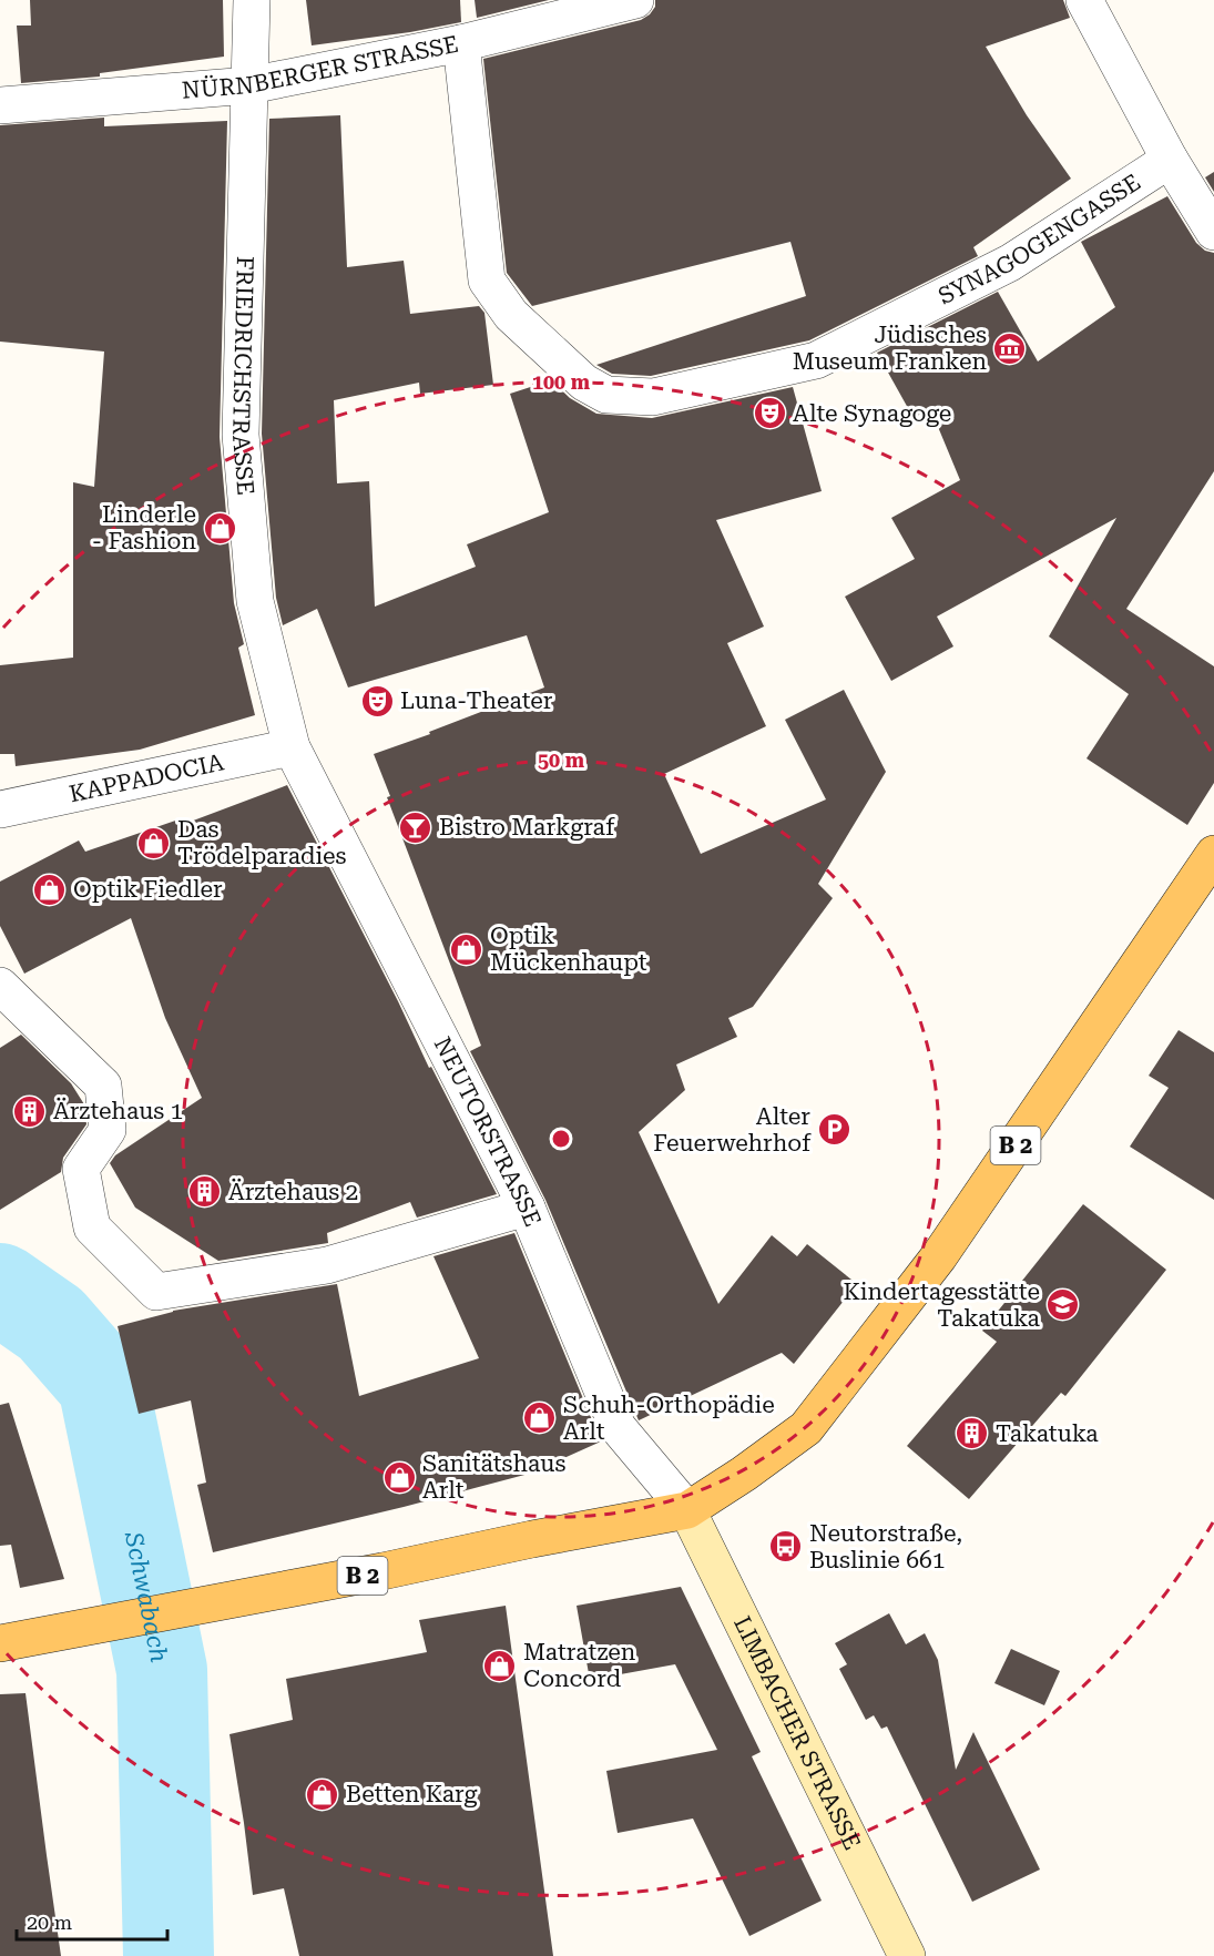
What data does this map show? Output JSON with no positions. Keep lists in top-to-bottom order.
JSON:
{
  "streets": {
    "main road": ["B 2", "LIMBACHER STRASSE"],
    "street": [
      "NÜRNBERGER STRASSE",
      "SYNAGOGENGASSE",
      "FRIEDRICHSTRASSE",
      "KAPPADOCIA",
      "NEUTORSTRASSE"
    ]
  },
  "crossings": [
    ["NÜRNBERGER STRASSE", "SYNAGOGENGASSE"],
    ["NÜRNBERGER STRASSE", "FRIEDRICHSTRASSE"],
    ["FRIEDRICHSTRASSE", "KAPPADOCIA"],
    ["FRIEDRICHSTRASSE", "NEUTORSTRASSE"],
    ["KAPPADOCIA", "NEUTORSTRASSE"],
    ["NEUTORSTRASSE", "B 2"],
    ["NEUTORSTRASSE", "LIMBACHER STRASSE"],
    ["B 2", "LIMBACHER STRASSE"]
  ],
  "water": ["Schwabach"],
  "places": {
    "museum": ["Jüdisches Museum Franken"],
    "theatre": ["Alte Synagoge", "Luna-Theater"],
    "shop": [
      "Linderle - Fashion",
      "Das Trödelparadies",
      "Optik Fiedler",
      "Optik Mückenhaupt",
      "Schuh-Orthopädie Arlt",
      "Sanitätshaus Arlt",
      "Matratzen Concord",
      "Betten Karg"
    ],
    "bar": ["Bistro Markgraf"],
    "building": ["Ärztehaus 1", "Ärztehaus 2", "Takatuka"],
    "parking": ["Alter Feuerwehrhof"],
    "school or university": ["Kindertagesstätte Takatuka"],
    "bus stop": ["Neutorstraße, Buslinie 661"]
  },
  "scale_bar": "20 m",
  "rings": ["100 m", "50 m"]
}
